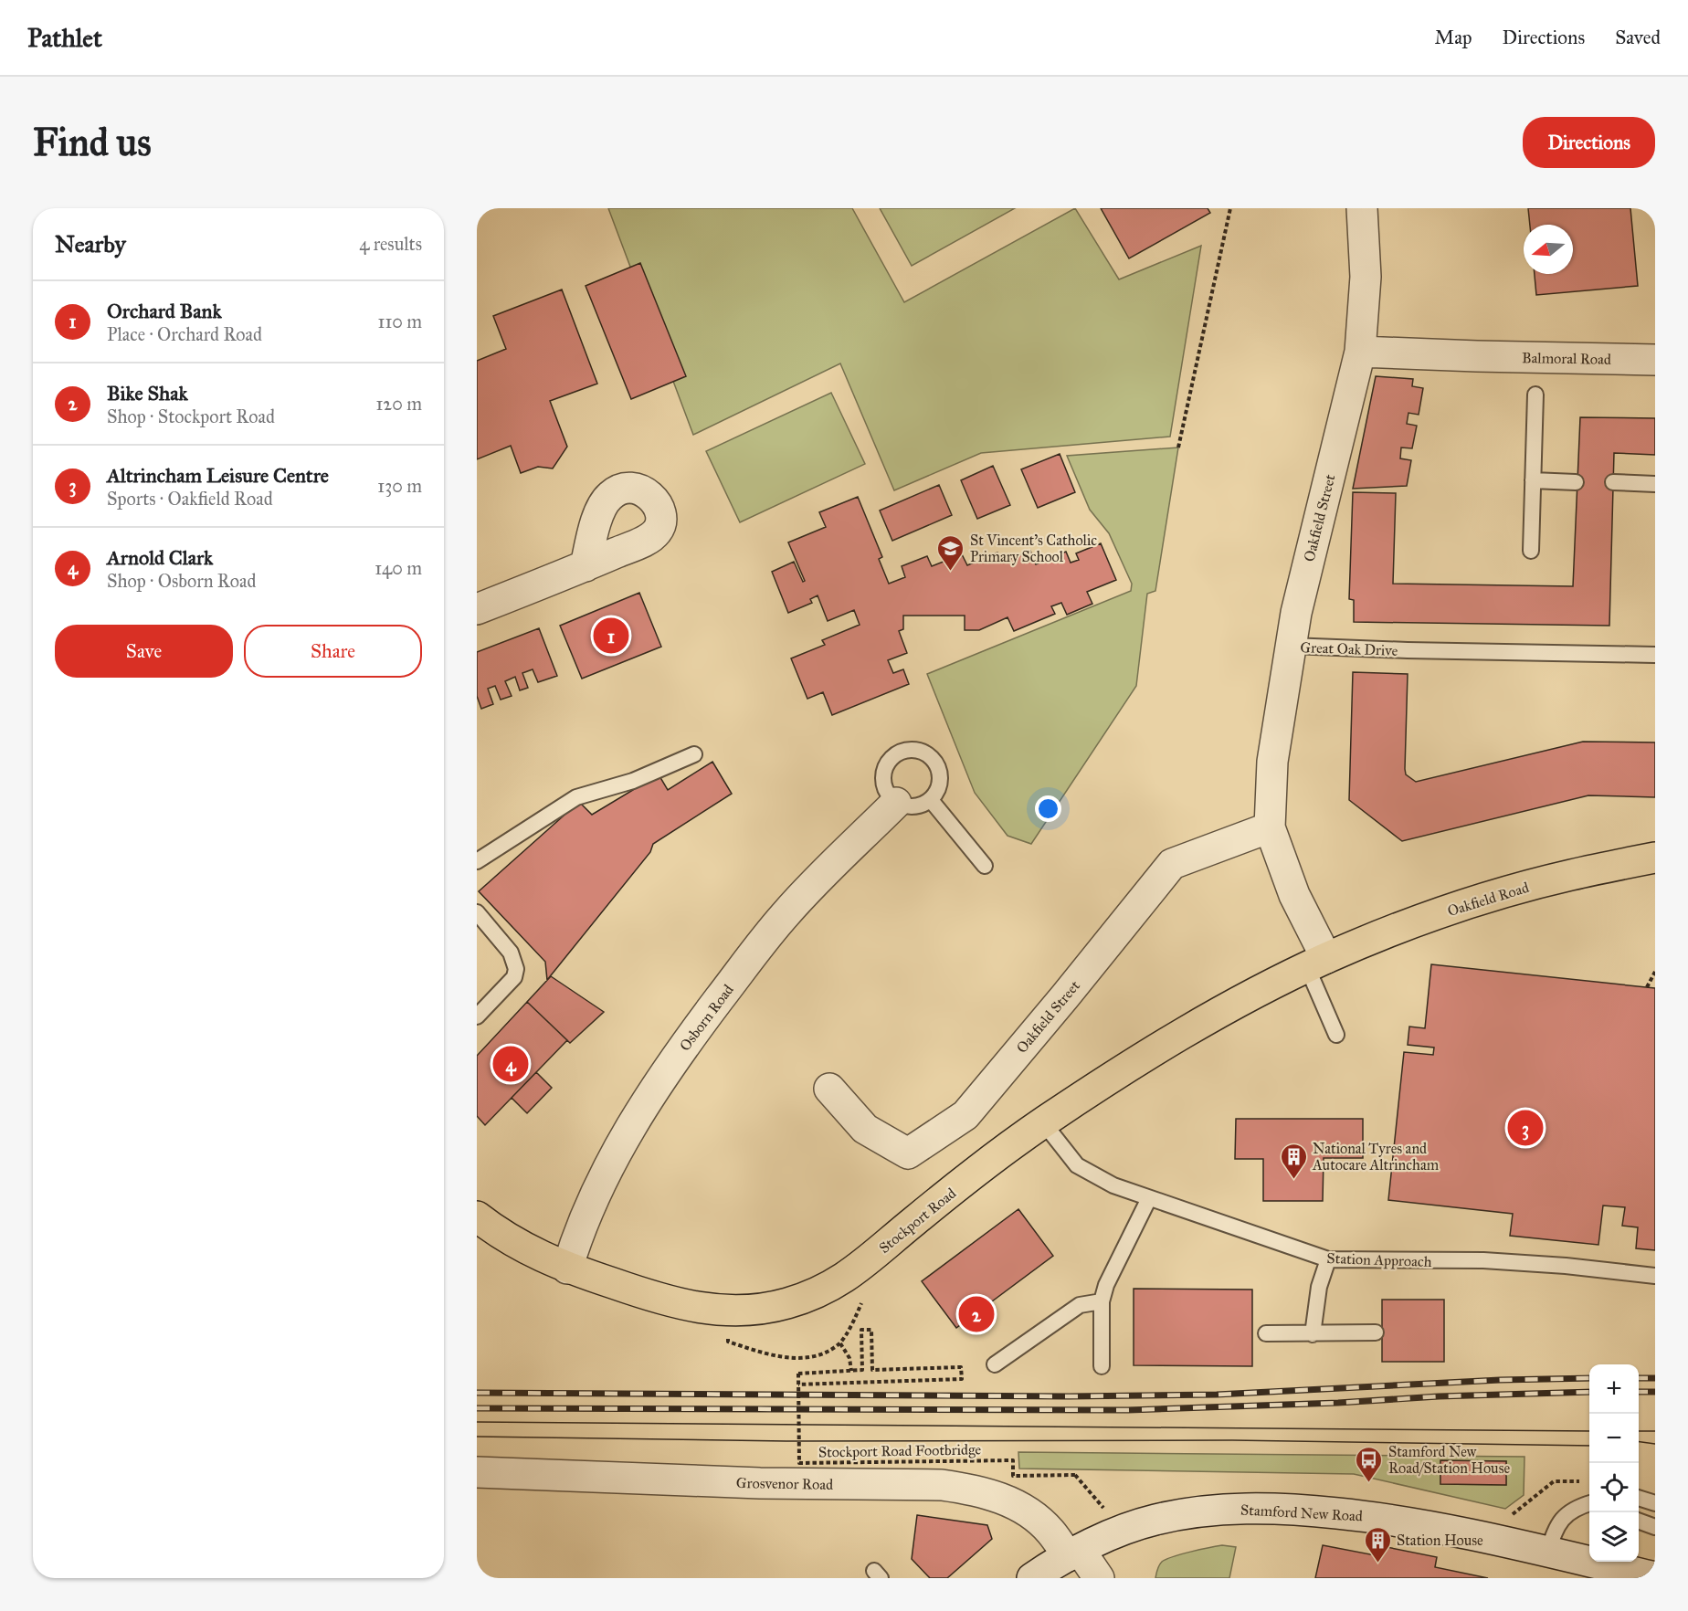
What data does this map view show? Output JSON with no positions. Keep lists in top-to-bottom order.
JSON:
{
  "streets": {
    "main road": ["Oakfield Road", "Stockport Road"],
    "street": [
      "Balmoral Road",
      "Oakfield Street",
      "Osborn Road",
      "Grosvenor Road",
      "Stamford New Road"
    ],
    "lane": ["Great Oak Drive", "Station Approach"],
    "path": ["Stockport Road Footbridge"]
  },
  "crossings": [
    ["Balmoral Road", "Oakfield Street"],
    ["Oakfield Street", "Great Oak Drive"],
    ["Oakfield Street", "Oakfield Road"],
    ["Oakfield Street", "Stockport Road"],
    ["Oakfield Road", "Stockport Road"],
    ["Osborn Road", "Stockport Road"],
    ["Stockport Road", "Station Approach"],
    ["Stockport Road Footbridge", "Stamford New Road"],
    ["Grosvenor Road", "Stamford New Road"]
  ],
  "places": {
    "school or university": ["St Vincent's Catholic Primary School"],
    "building": ["National Tyres and Autocare Altrincham", "Station House"],
    "bus stop": ["Stamford New Road/Station House"]
  },
  "north": "left",
  "page": {
    "header": "Pathlet",
    "nav": ["Map", "Directions", "Saved"],
    "buttons": [
      "Directions",
      ["Save", "Share"]
    ],
    "title": "Find us",
    "heading": ["Nearby", "4 results"],
    "list": [
      {
        "mark": "1",
        "name": "Orchard Bank",
        "note": "Place · Orchard Road",
        "value": "110 m"
      },
      {
        "mark": "2",
        "name": "Bike Shak",
        "note": "Shop · Stockport Road",
        "value": "120 m"
      },
      {
        "mark": "3",
        "name": "Altrincham Leisure Centre",
        "note": "Sports · Oakfield Road",
        "value": "130 m"
      },
      {
        "mark": "4",
        "name": "Arnold Clark",
        "note": "Shop · Osborn Road",
        "value": "140 m"
      }
    ],
    "pins": [
      "1",
      "4",
      "3",
      "2"
    ],
    "map_buttons": ["+", "−"]
  }
}
